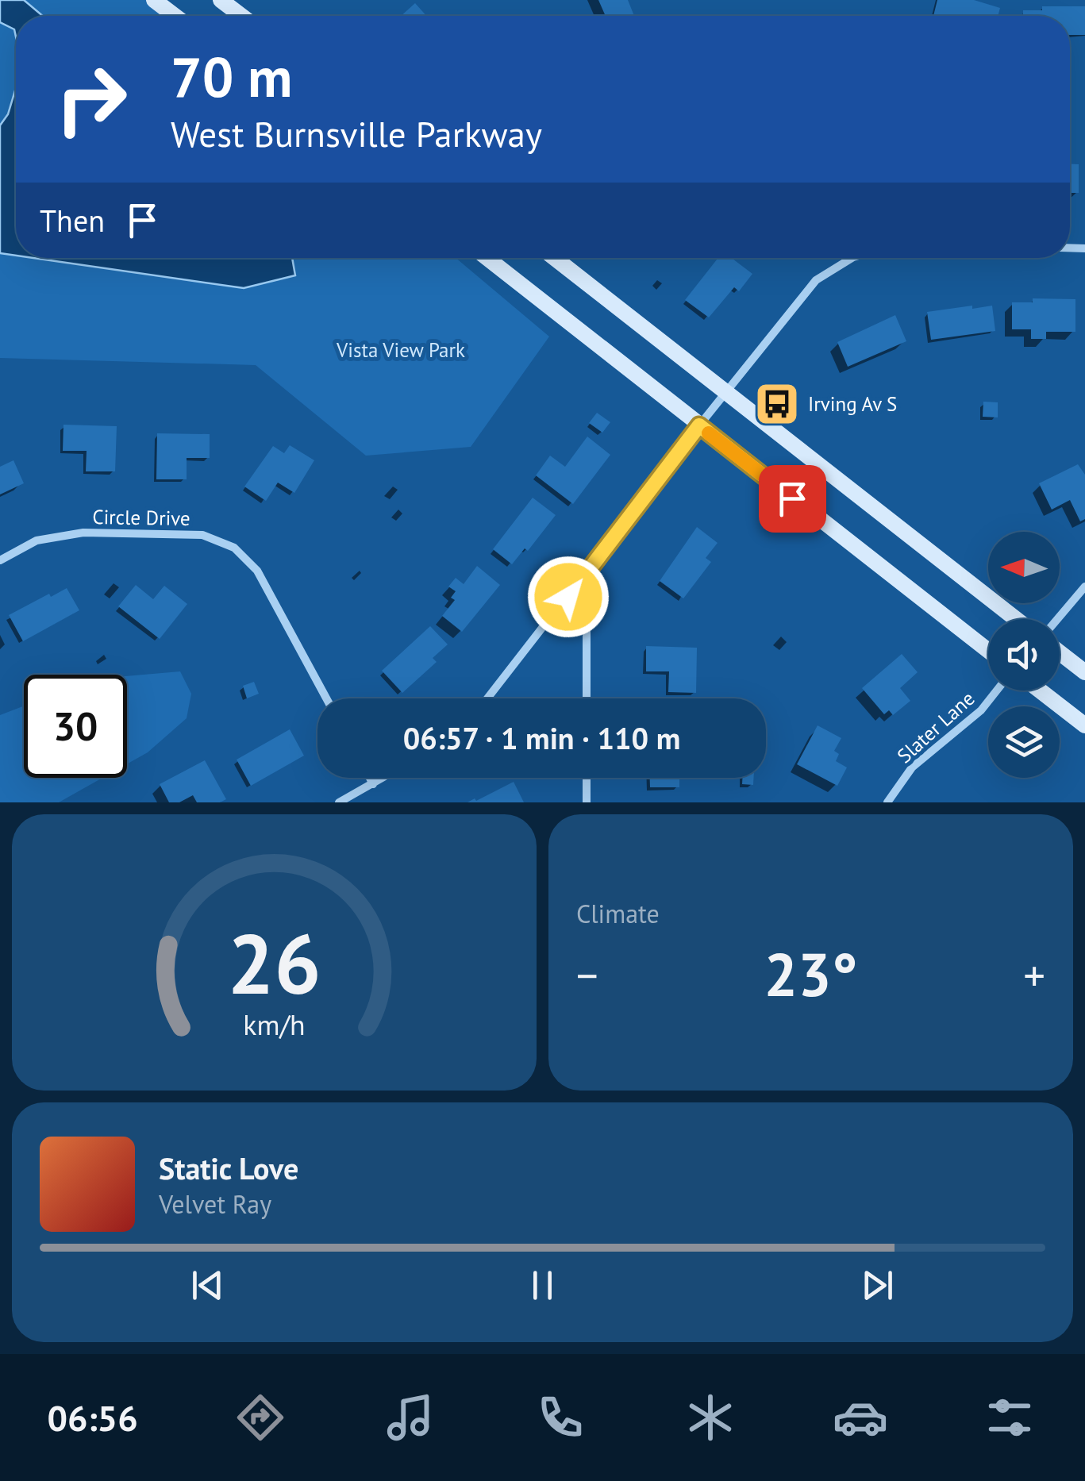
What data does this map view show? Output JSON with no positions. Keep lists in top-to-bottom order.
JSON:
{
  "streets": {
    "street": ["Circle Drive", "Slater Lane"]
  },
  "parks": ["Vista View Park"],
  "places": {
    "bus stop": ["Irving Av S"]
  },
  "north": "left",
  "page": {
    "turn": ["70 m", "West Burnsville Parkway"],
    "then": "Then",
    "limit": "30",
    "trip": "06:57 · 1 min · 110 m",
    "tile": "Climate",
    "heat": ["−", "23°", "+"],
    "song": ["Static Love", "Velvet Ray"],
    "tabs": "06:56",
    "gauge": ["26", "km/h"]
  }
}
